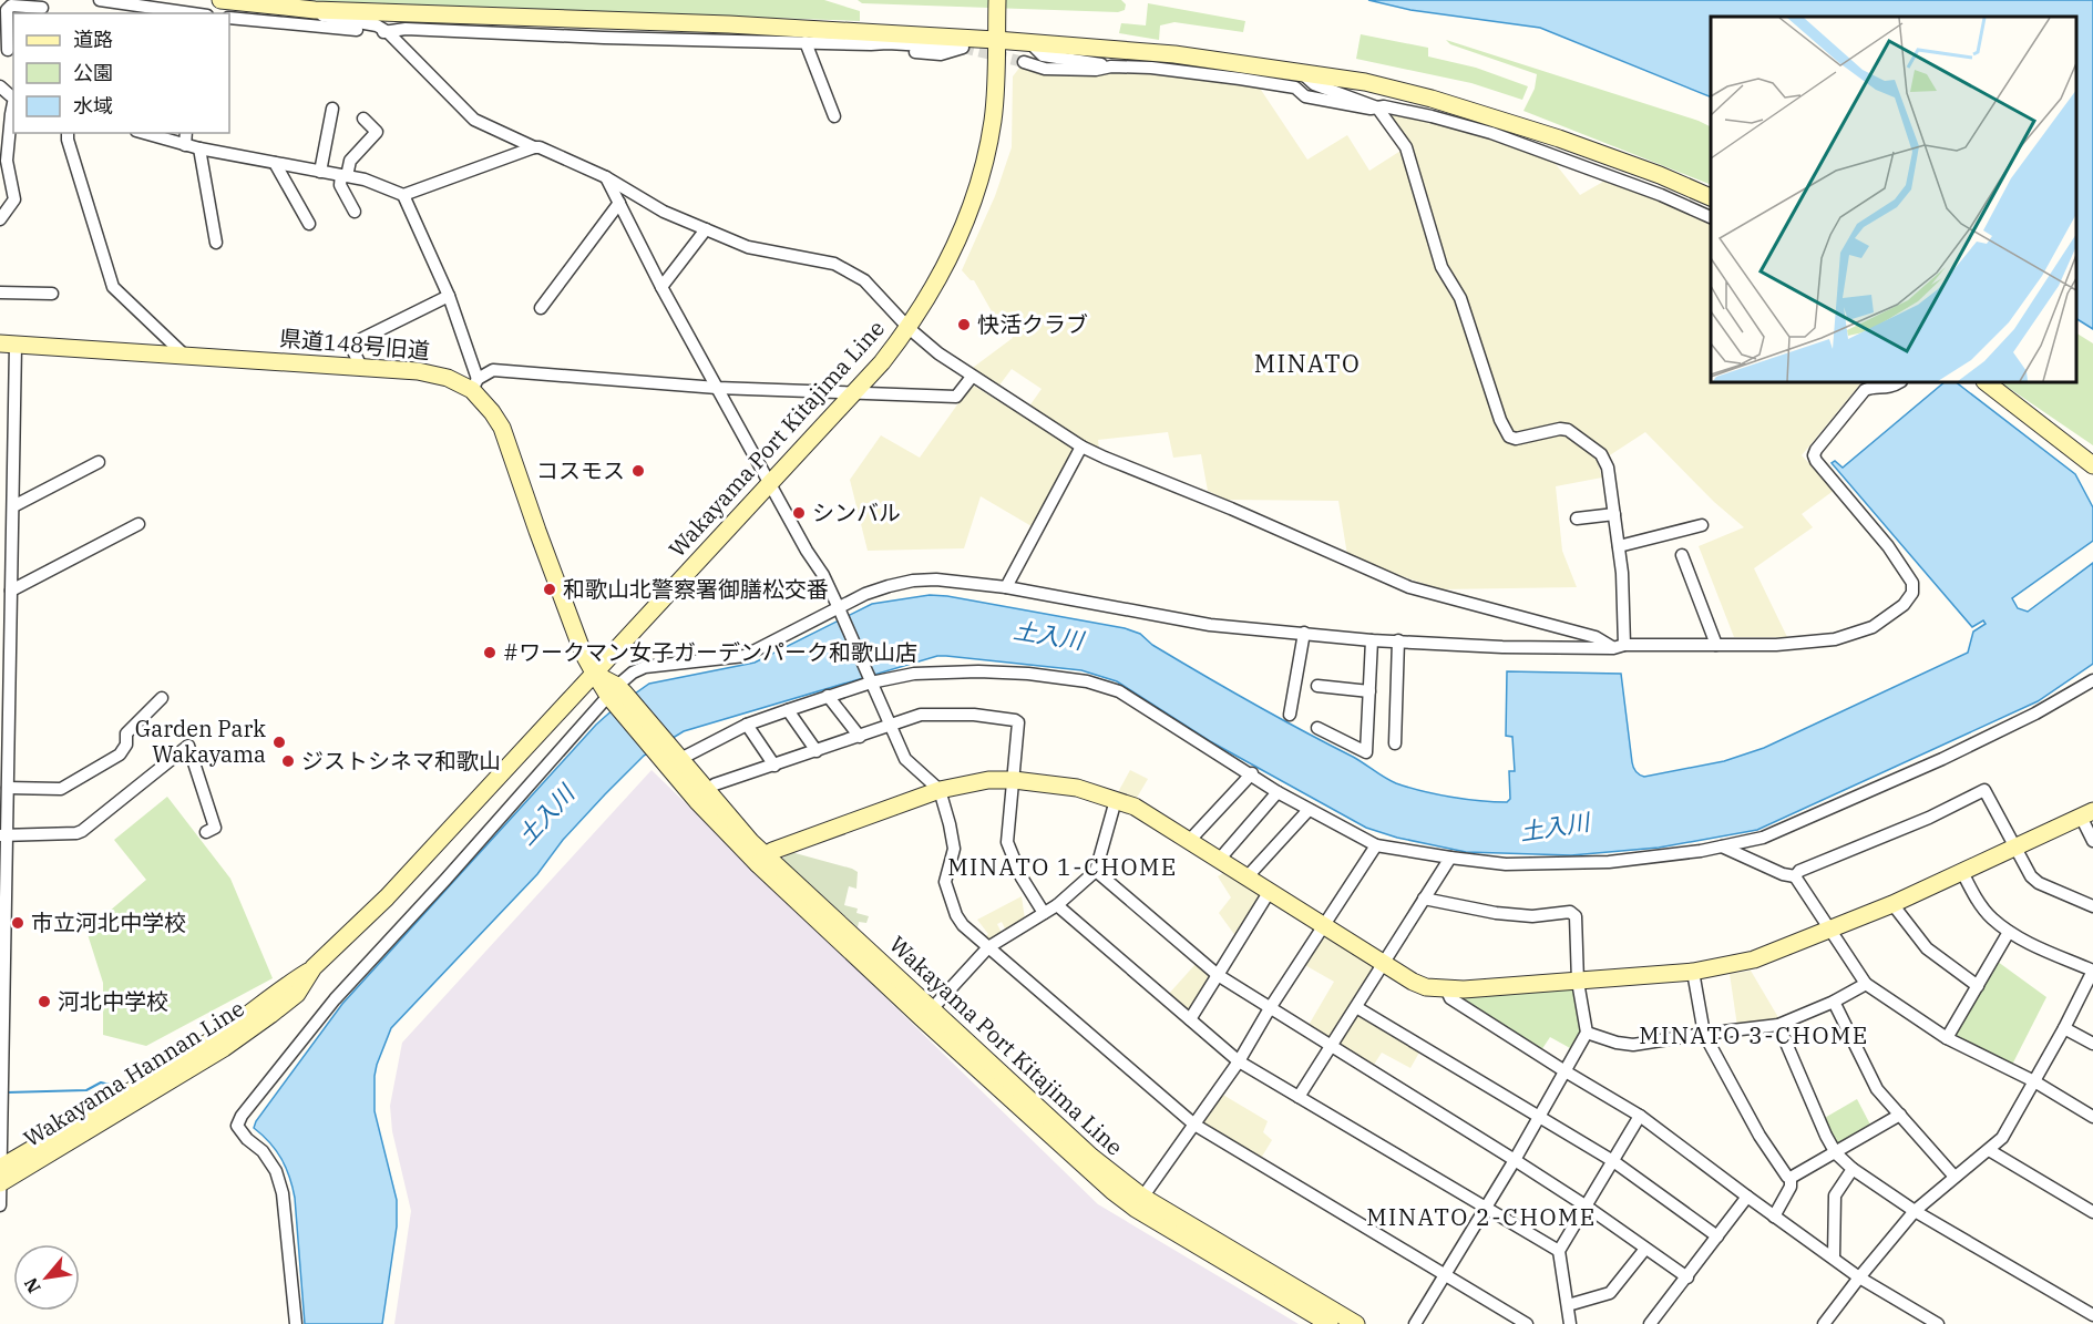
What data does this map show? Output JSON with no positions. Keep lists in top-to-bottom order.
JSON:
{
  "streets": {
    "main road": ["県道148号旧道", "Wakayama Port Kitajima Line", "Wakayama Hannan Line"]
  },
  "crossings": [
    ["県道148号旧道", "Wakayama Port Kitajima Line"],
    ["県道148号旧道", "Wakayama Hannan Line"],
    ["Wakayama Port Kitajima Line", "Wakayama Hannan Line"]
  ],
  "districts": [
    "MINATO",
    "MINATO 1-CHOME",
    "MINATO 3-CHOME",
    "MINATO 2-CHOME"
  ],
  "water": ["土入川"],
  "places": [
    "快活クラブ",
    "コスモス",
    "シンバル",
    "和歌山北警察署御膳松交番",
    "#ワークマン女子ガーデンパーク和歌山店",
    "Garden Park Wakayama",
    "ジストシネマ和歌山",
    "市立河北中学校",
    "河北中学校"
  ],
  "legend": ["道路", "公園", "水域"],
  "north": "bottom left"
}
